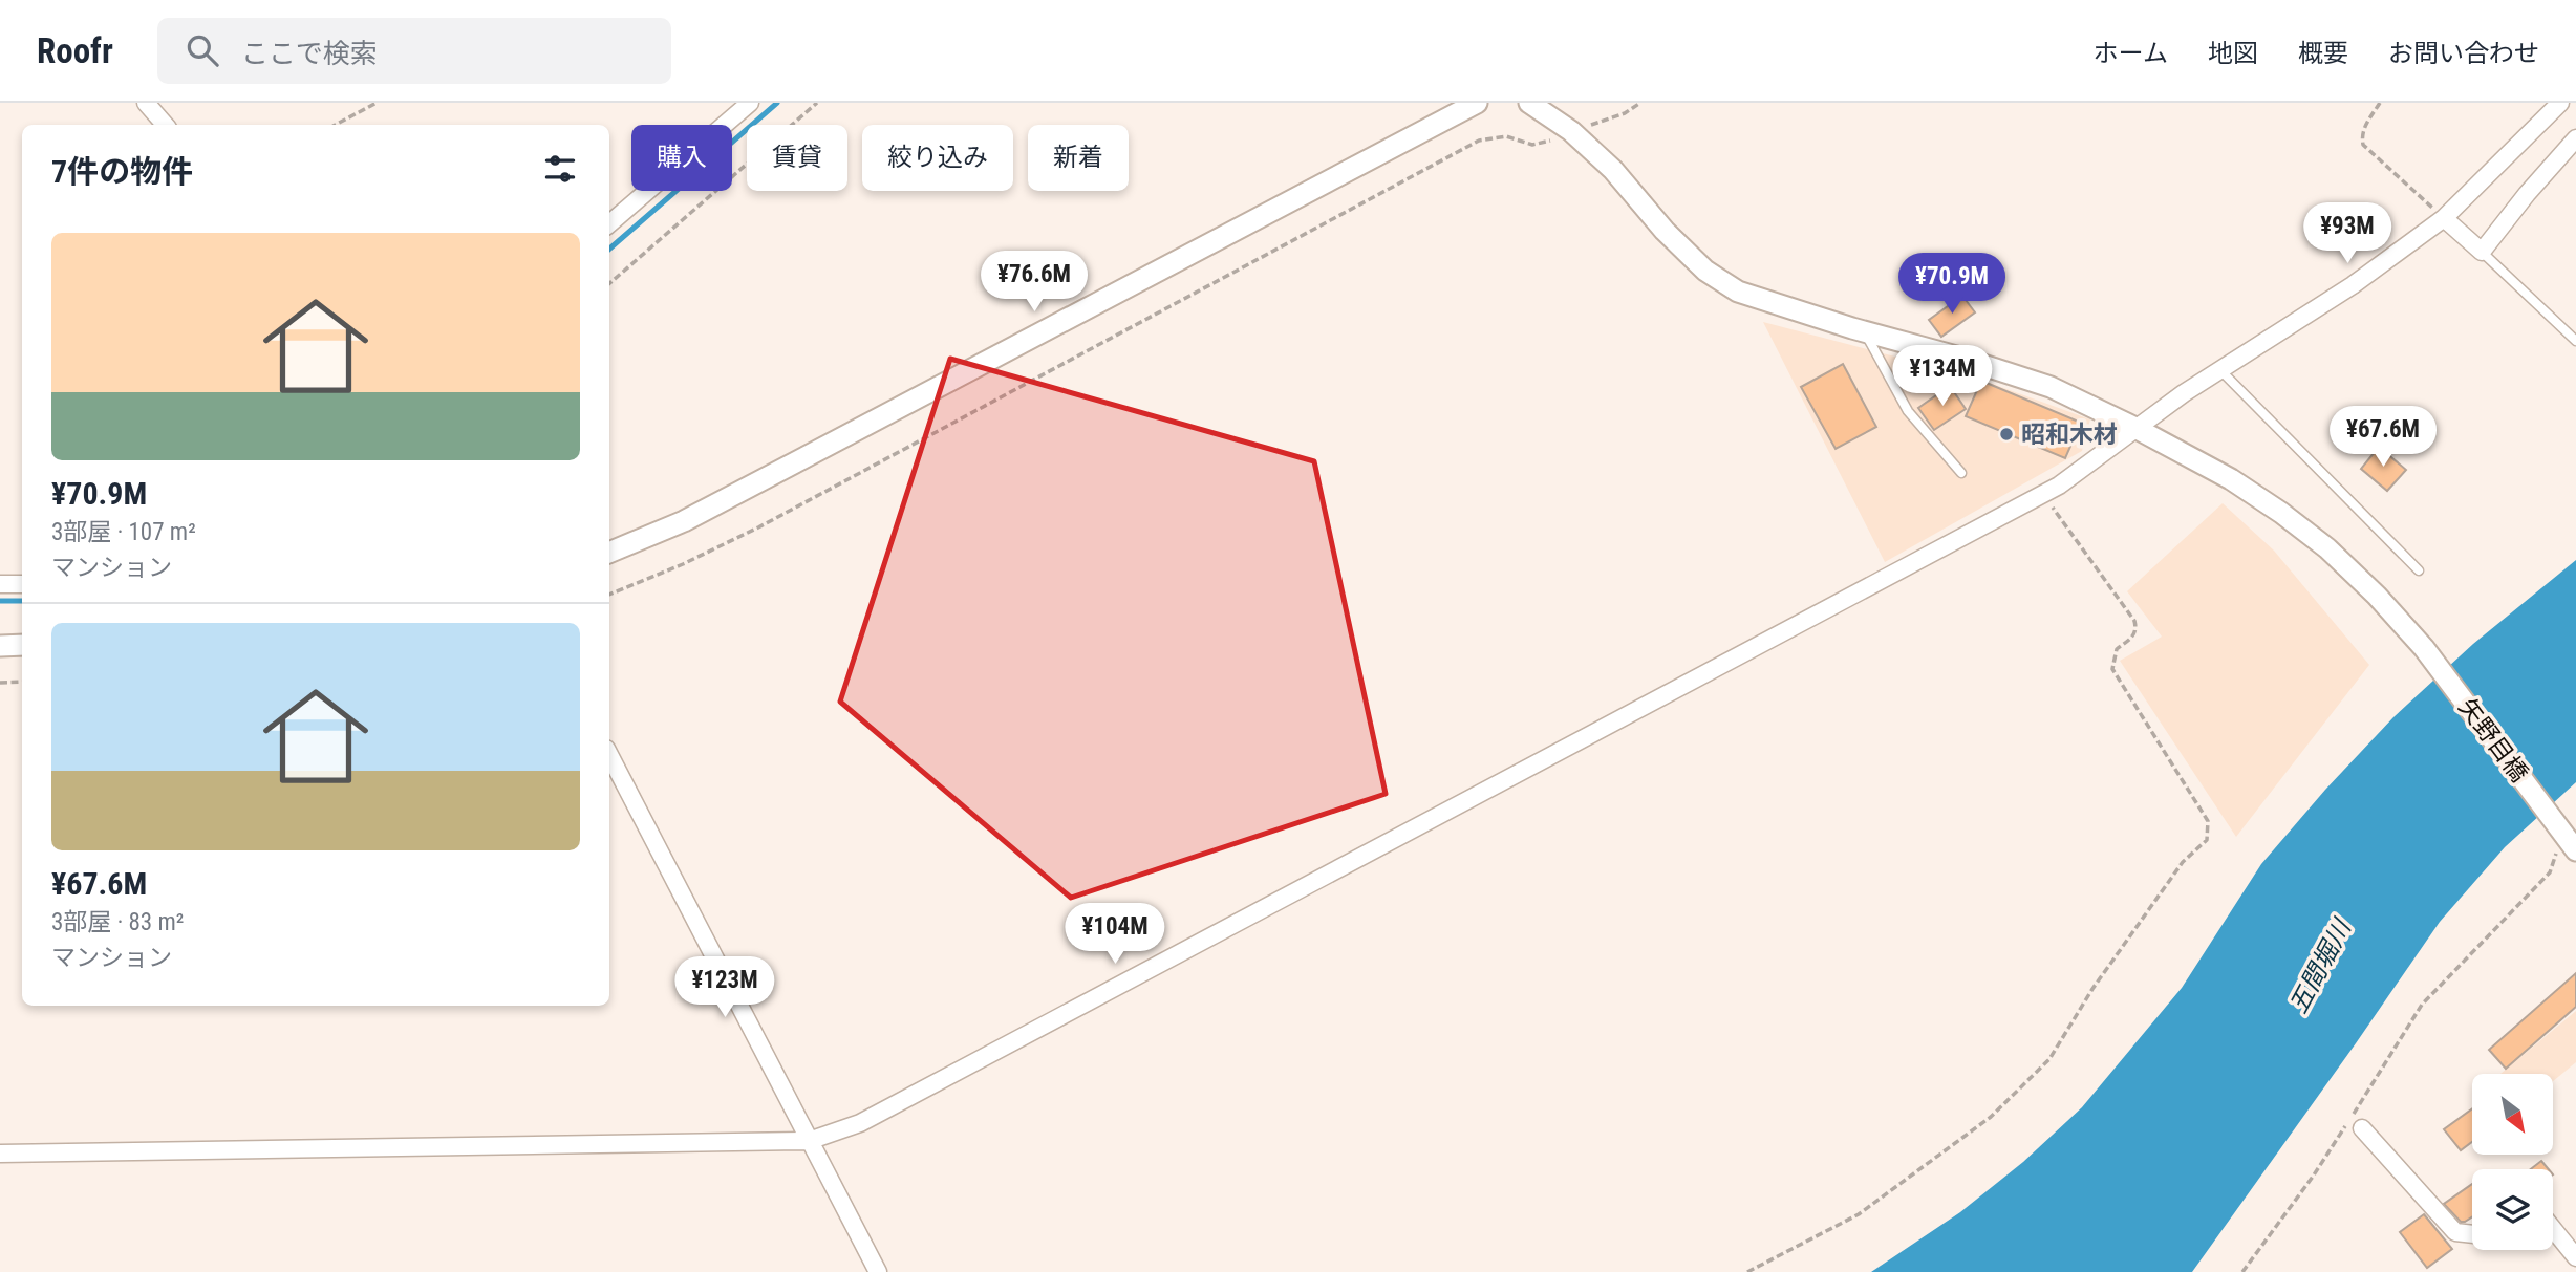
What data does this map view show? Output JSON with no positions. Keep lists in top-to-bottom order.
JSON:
{
  "streets": {
    "street": ["矢野目橋"]
  },
  "water": ["五間堀川"],
  "places": ["昭和木材"],
  "north": "bottom right",
  "page": {
    "header": "Roofr",
    "search": "ここで検索",
    "nav": [
      "ホーム",
      "地図",
      "概要",
      "お問い合わせ"
    ],
    "chip": [
      "購入",
      "賃貸",
      "絞り込み",
      "新着"
    ],
    "heading": "7件の物件",
    "price": [
      "¥93M",
      "¥76.6M",
      "¥70.9M",
      "¥134M",
      "¥67.6M",
      "¥104M",
      "¥123M"
    ],
    "list": [
      {
        "name": "¥70.9M",
        "note": "3部屋 · 107 m² · マンション"
      },
      {
        "name": "¥67.6M",
        "note": "3部屋 · 83 m² · マンション"
      }
    ]
  }
}
